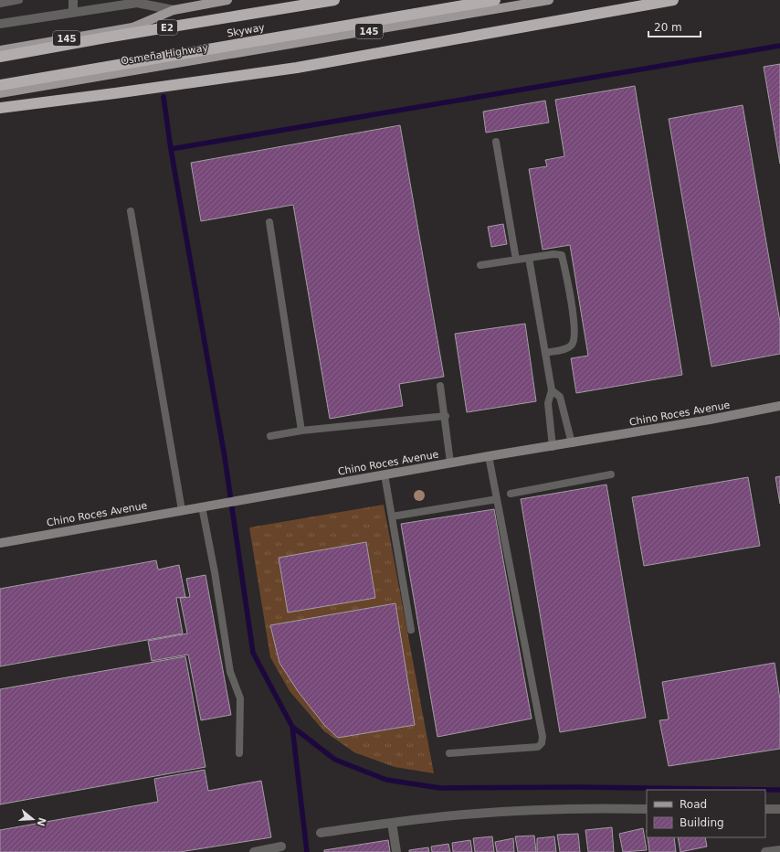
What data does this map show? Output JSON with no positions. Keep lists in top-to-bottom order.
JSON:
{
  "streets": {
    "highway": ["E2", "Skyway"],
    "main road": ["145", "Osmeña Highway", "Chino Roces Avenue"]
  },
  "legend": ["Road", "Building"],
  "scale_bar": "20 m",
  "north": "right"
}
